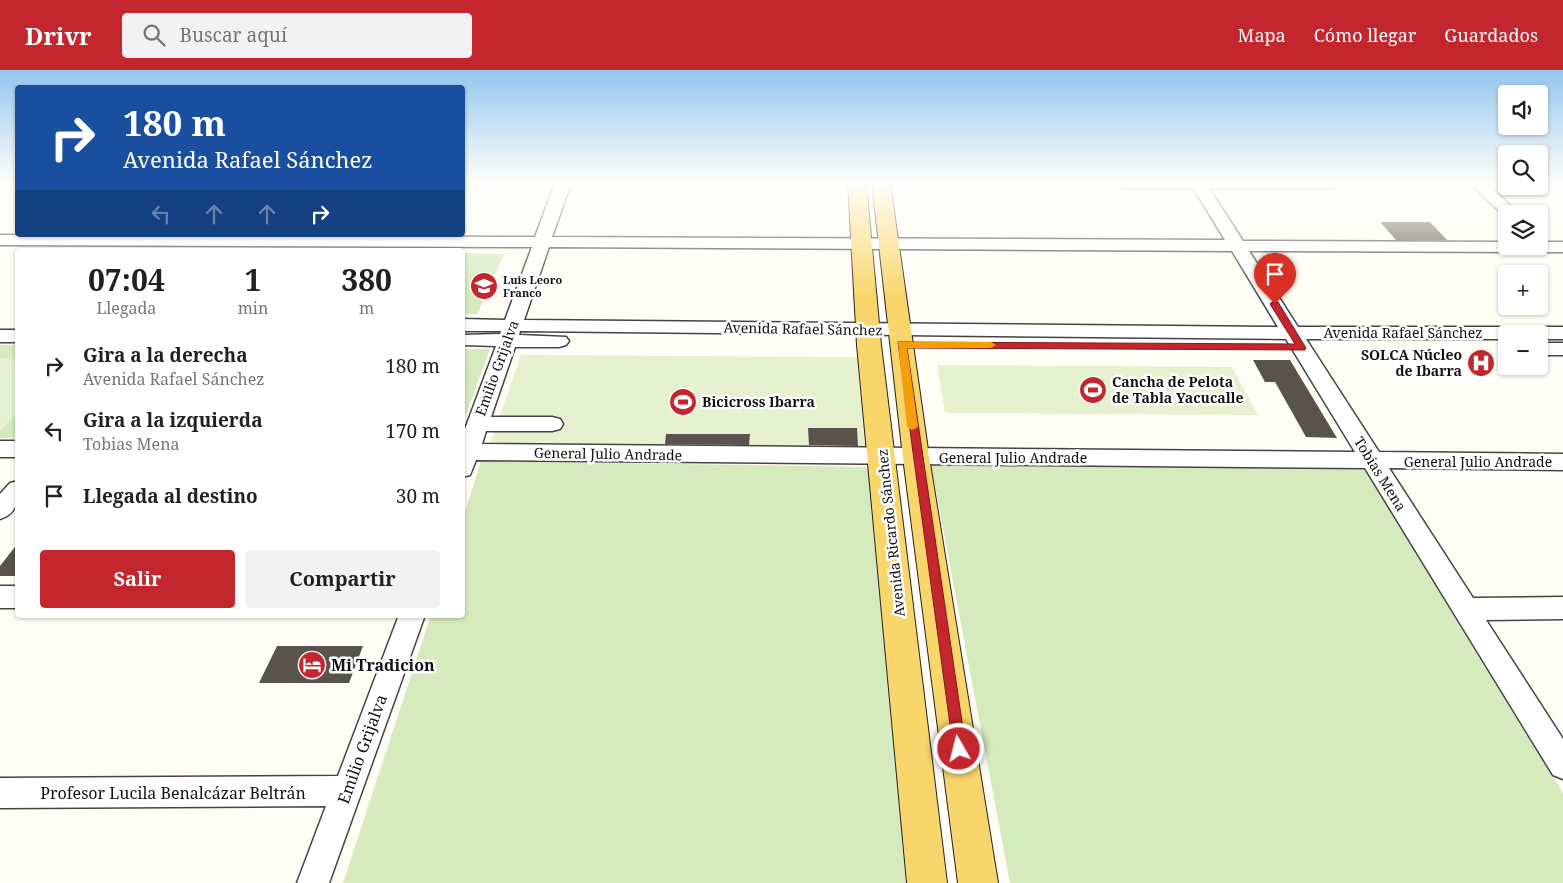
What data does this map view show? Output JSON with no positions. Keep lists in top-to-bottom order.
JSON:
{
  "streets": {
    "main road": ["Avenida Ricardo Sánchez"],
    "street": [
      "Avenida Rafael Sánchez",
      "Emilio Grijalva",
      "General Julio Andrade",
      "Tobias Mena",
      "Profesor Lucila Benalcázar Beltrán"
    ]
  },
  "crossings": [
    ["Avenida Rafael Sánchez", "Emilio Grijalva"],
    ["Avenida Rafael Sánchez", "Tobias Mena"],
    ["Avenida Rafael Sánchez", "Avenida Ricardo Sánchez"],
    ["Emilio Grijalva", "Profesor Lucila Benalcázar Beltrán"],
    ["General Julio Andrade", "Tobias Mena"],
    ["General Julio Andrade", "Avenida Ricardo Sánchez"]
  ],
  "places": {
    "school or university": ["Luis Leoro Franco"],
    "hospital": ["SOLCA Núcleo de Ibarra"],
    "sports": ["Cancha de Pelota de Tabla Yacucalle", "Bicicross Ibarra"],
    "hotel": ["Mi Tradicion"]
  },
  "page": {
    "header": "Drivr",
    "search": "Buscar aquí",
    "nav": ["Mapa", "Cómo llegar", "Guardados"],
    "map_buttons": ["+", "−"],
    "turn": ["180 m", "Avenida Rafael Sánchez"],
    "eta": [
      "07:04",
      "Llegada",
      "1",
      "min",
      "380",
      "m"
    ],
    "list": [
      {
        "name": "Gira a la derecha",
        "note": "Avenida Rafael Sánchez",
        "value": "180 m"
      },
      {
        "name": "Gira a la izquierda",
        "note": "Tobias Mena",
        "value": "170 m"
      },
      {
        "name": "Llegada al destino",
        "value": "30 m"
      }
    ],
    "buttons": ["Salir", "Compartir"]
  }
}
